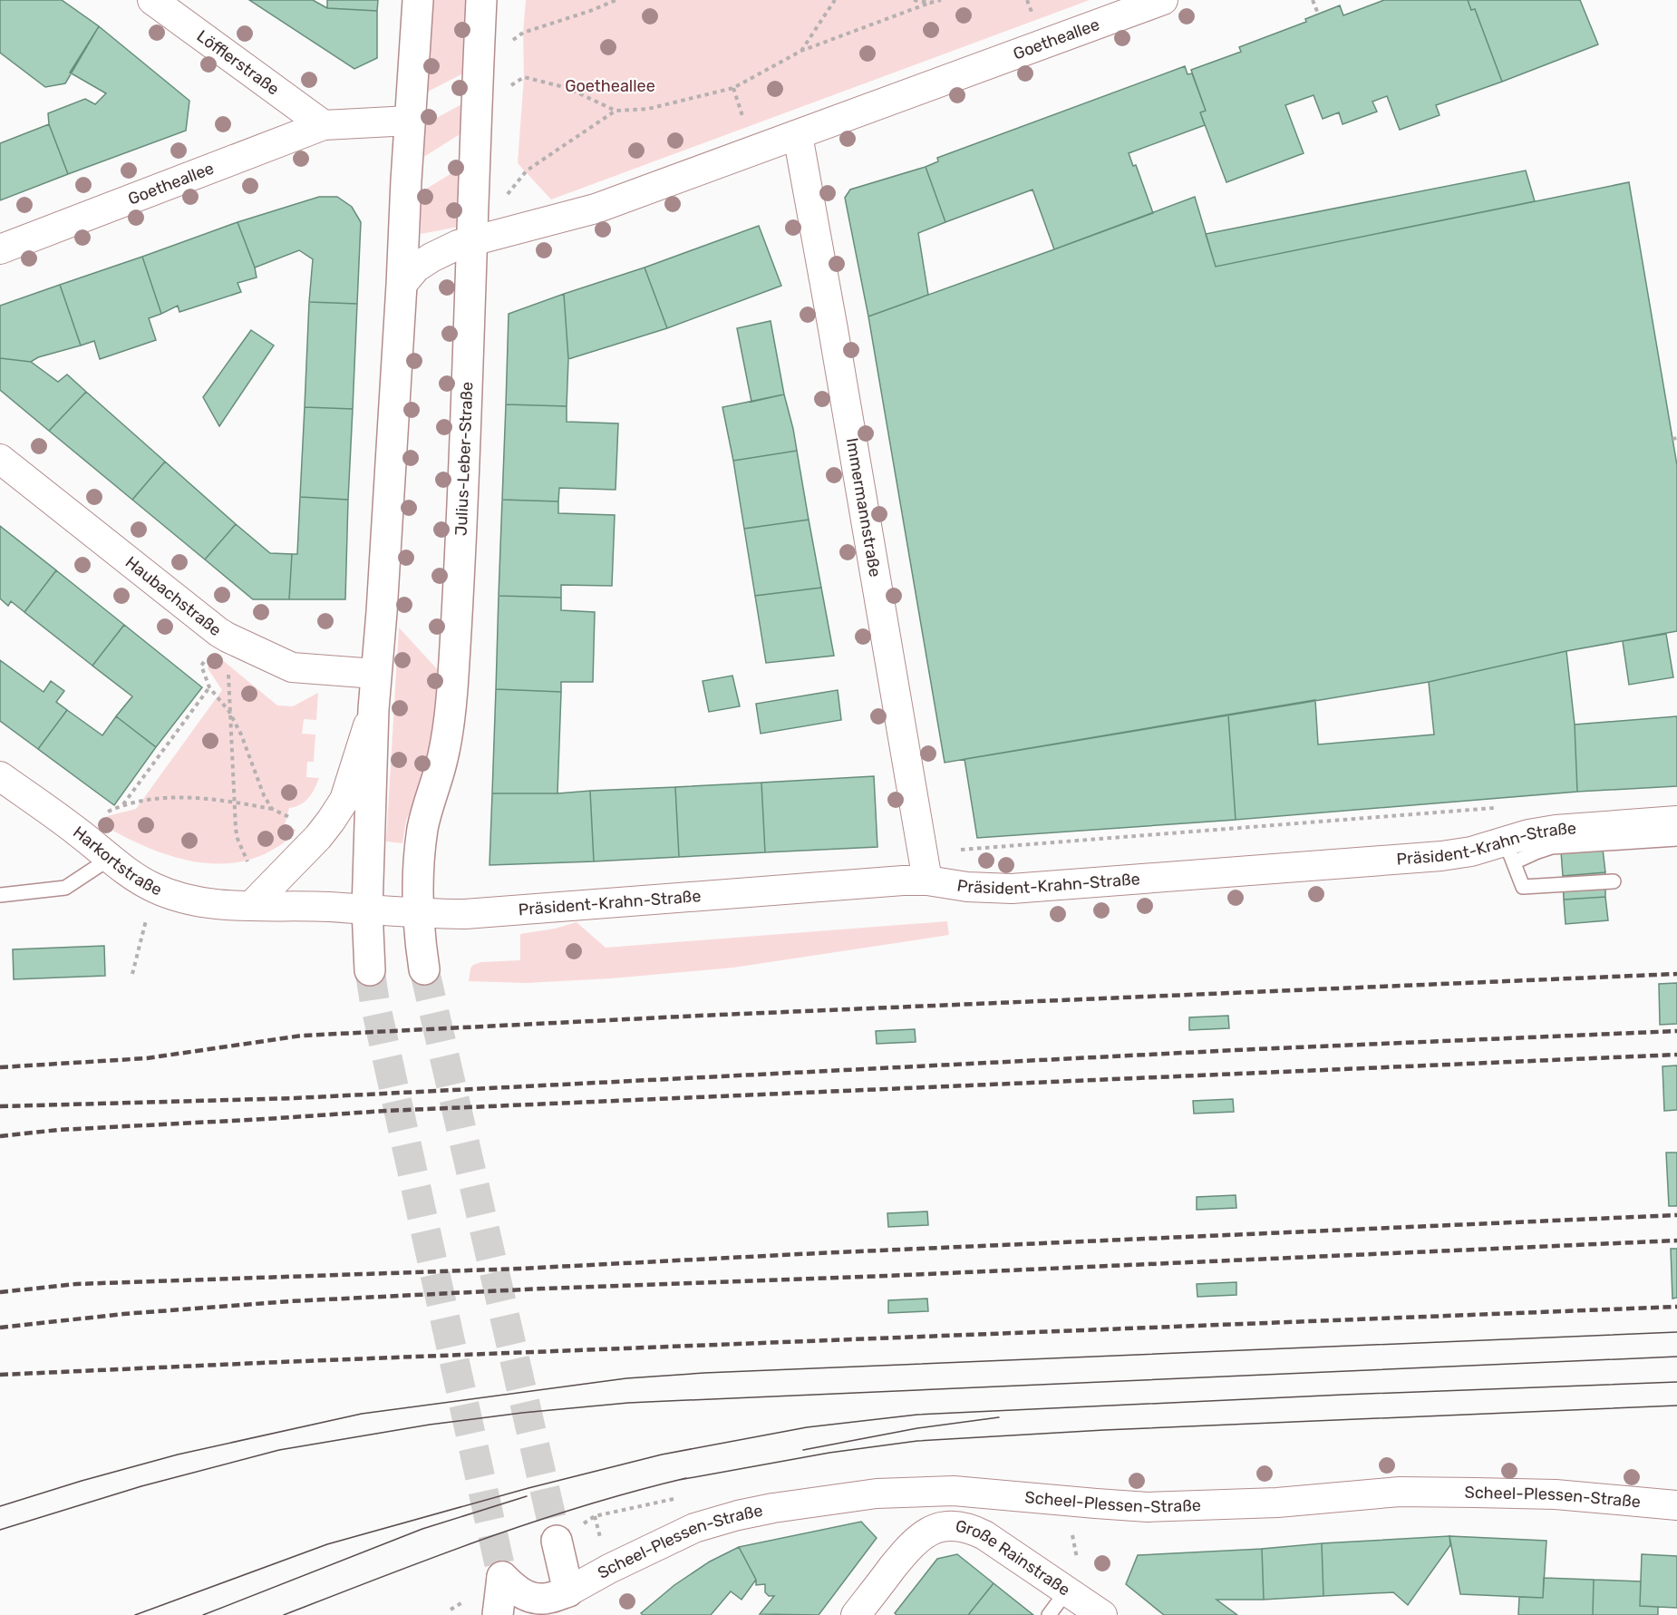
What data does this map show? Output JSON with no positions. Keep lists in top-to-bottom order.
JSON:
{
  "streets": {
    "main road": ["Julius-Leber-Straße"],
    "street": [
      "Goetheallee",
      "Löfflerstraße",
      "Immermannstraße",
      "Haubachstraße",
      "Präsident-Krahn-Straße",
      "Harkortstraße",
      "Scheel-Plessen-Straße",
      "Große Rainstraße"
    ]
  },
  "crossings": [
    ["Goetheallee", "Löfflerstraße"],
    ["Goetheallee", "Julius-Leber-Straße"],
    ["Goetheallee", "Immermannstraße"],
    ["Julius-Leber-Straße", "Präsident-Krahn-Straße"],
    ["Immermannstraße", "Präsident-Krahn-Straße"],
    ["Präsident-Krahn-Straße", "Harkortstraße"]
  ],
  "parks": ["Goetheallee"]
}
